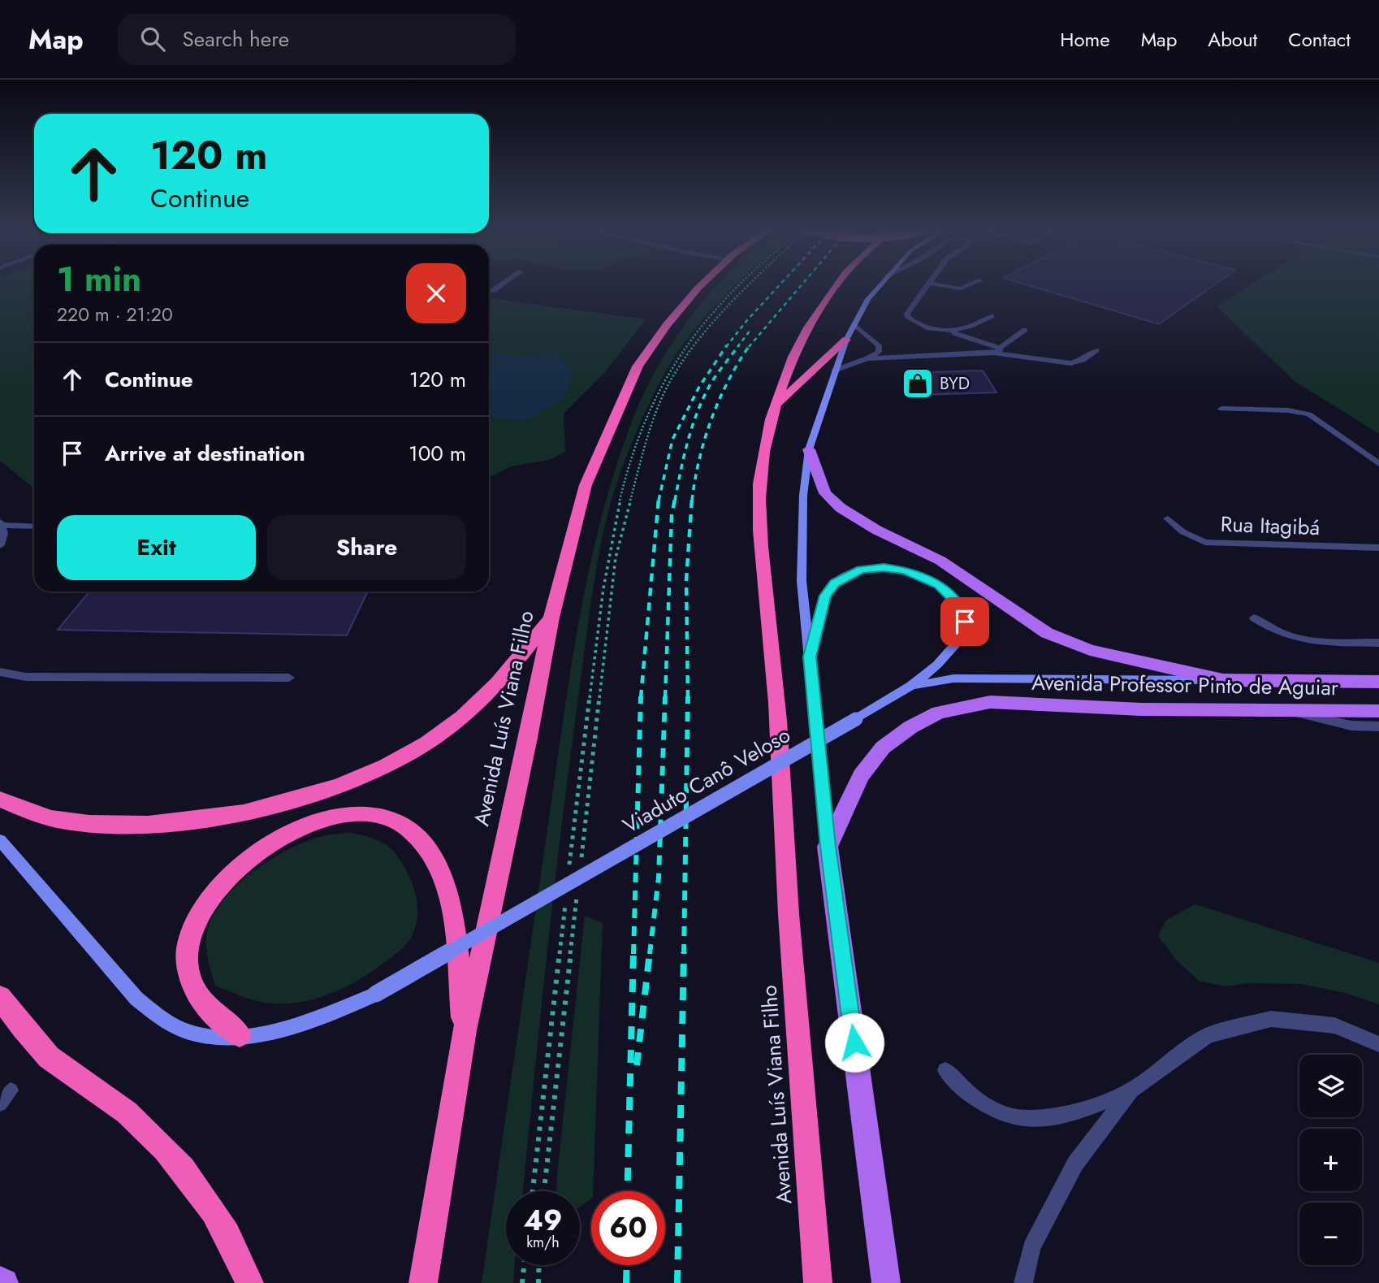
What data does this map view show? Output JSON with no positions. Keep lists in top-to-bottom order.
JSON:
{
  "streets": {
    "highway": ["Avenida Luís Viana Filho"],
    "main road": ["Avenida Professor Pinto de Aguiar", "Viaduto Canô Veloso"],
    "street": ["Rua Itagibá"]
  },
  "crossings": [
    ["Avenida Professor Pinto de Aguiar", "Viaduto Canô Veloso"]
  ],
  "places": {
    "shop": ["BYD"]
  },
  "page": {
    "header": "Map",
    "search": "Search here",
    "nav": [
      "Home",
      "Map",
      "About",
      "Contact"
    ],
    "turn": ["120 m", "Continue"],
    "heading": ["1 min", "220 m · 21:20"],
    "list": [
      {
        "name": "Continue",
        "value": "120 m"
      },
      {
        "name": "Arrive at destination",
        "value": "100 m"
      }
    ],
    "buttons": ["Exit", "Share"],
    "map_buttons": ["+", "−"],
    "speed": "49 km/h",
    "limit": "60"
  }
}
